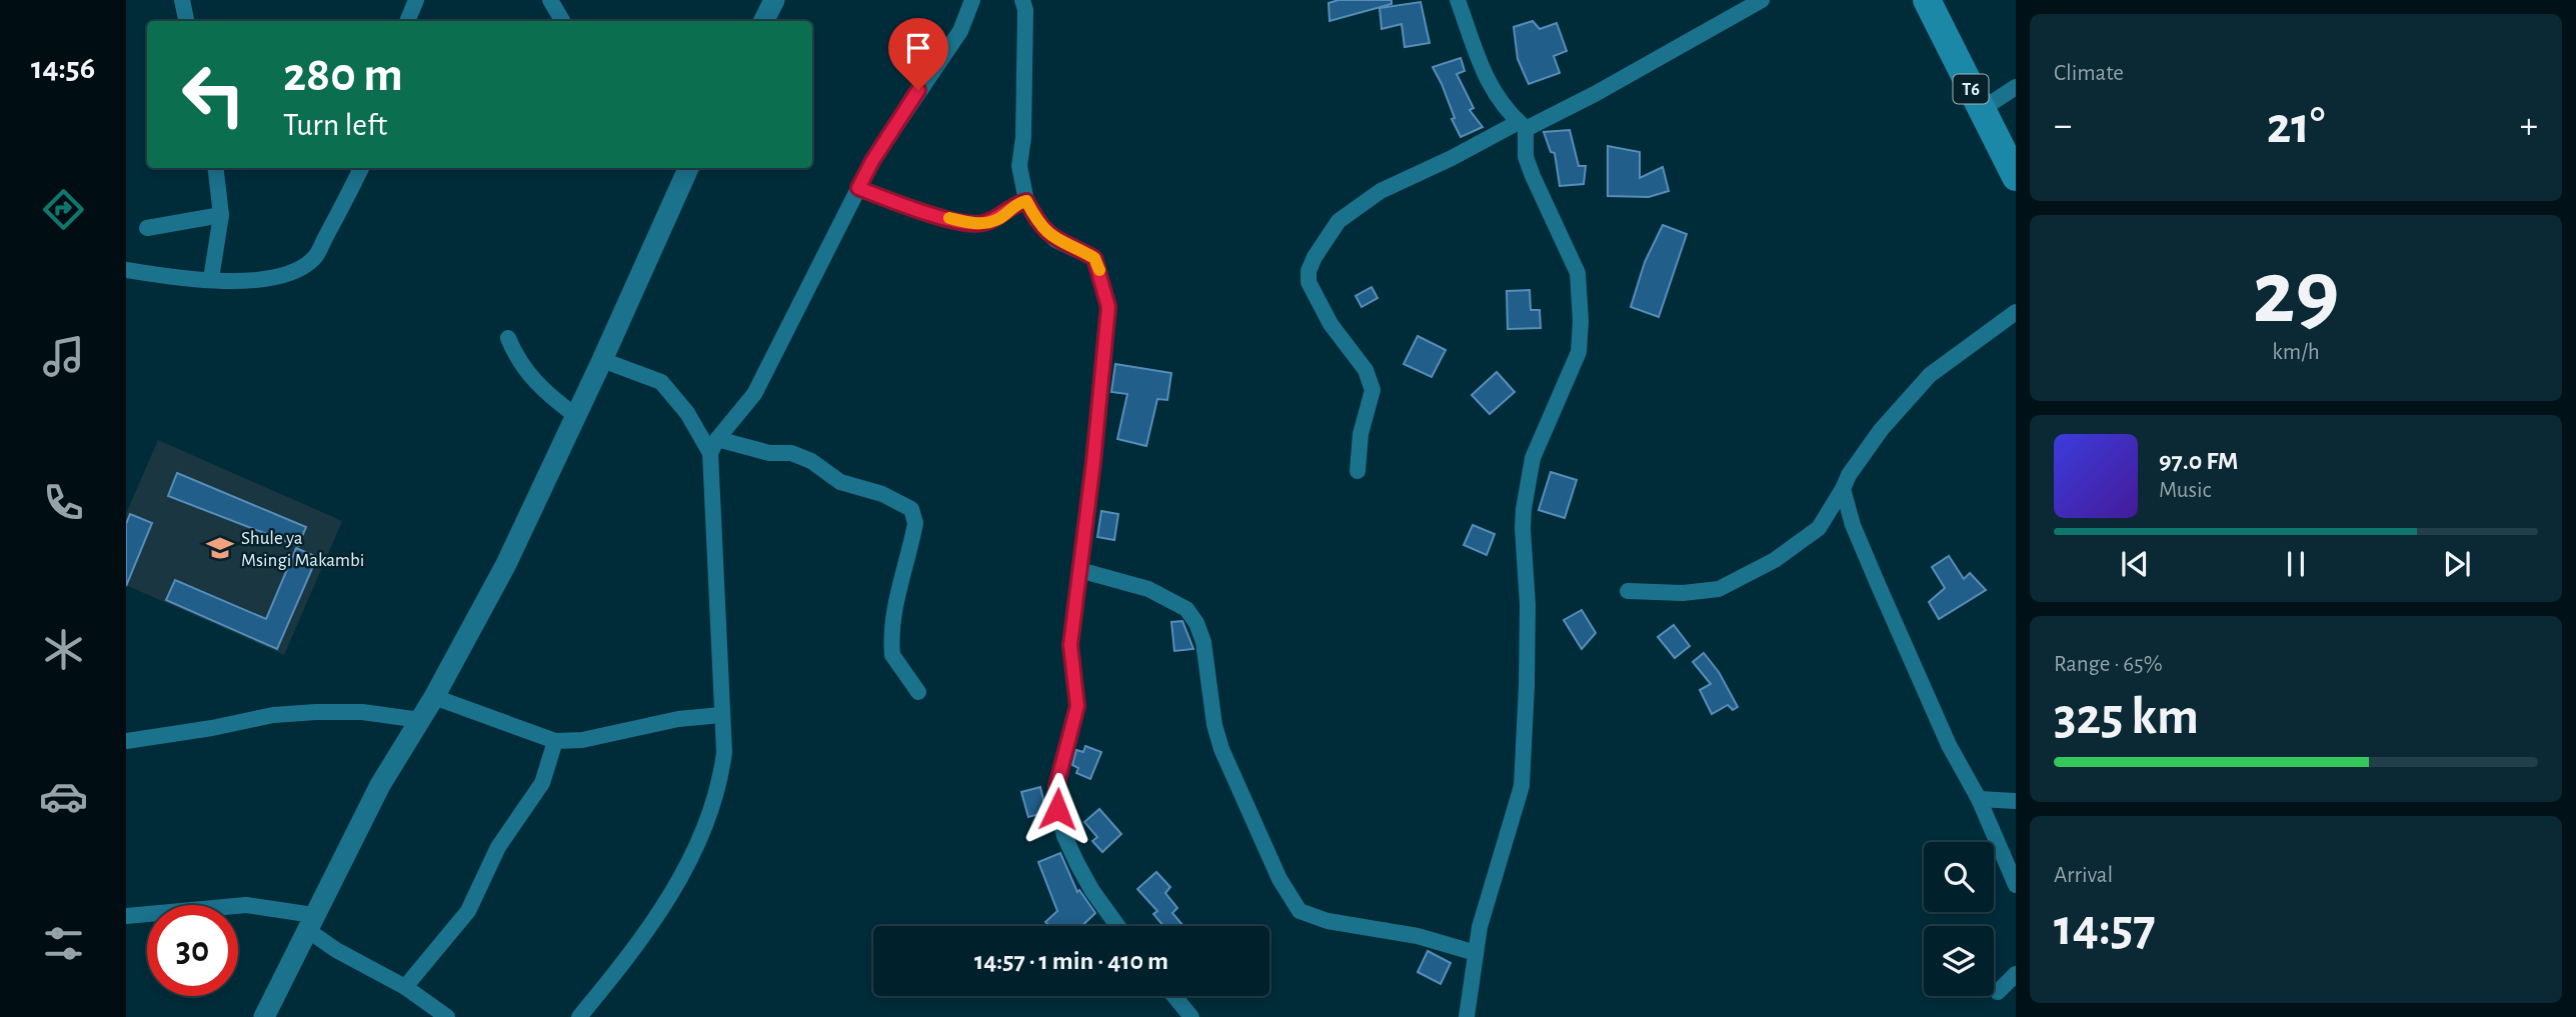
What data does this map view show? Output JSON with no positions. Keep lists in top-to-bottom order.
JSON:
{
  "streets": {
    "highway": ["T6"]
  },
  "places": {
    "school or university": ["Shule ya Msingi Makambi"]
  },
  "page": {
    "tabs": "14:56",
    "tile": [
      "Climate",
      ["29", "km/h"],
      ["Range · 65%", "325 km"],
      ["Arrival", "14:57"]
    ],
    "turn": ["280 m", "Turn left"],
    "heat": ["−", "21°", "+"],
    "song": ["97.0 FM", "Music"],
    "limit": "30",
    "trip": "14:57 · 1 min · 410 m"
  }
}
